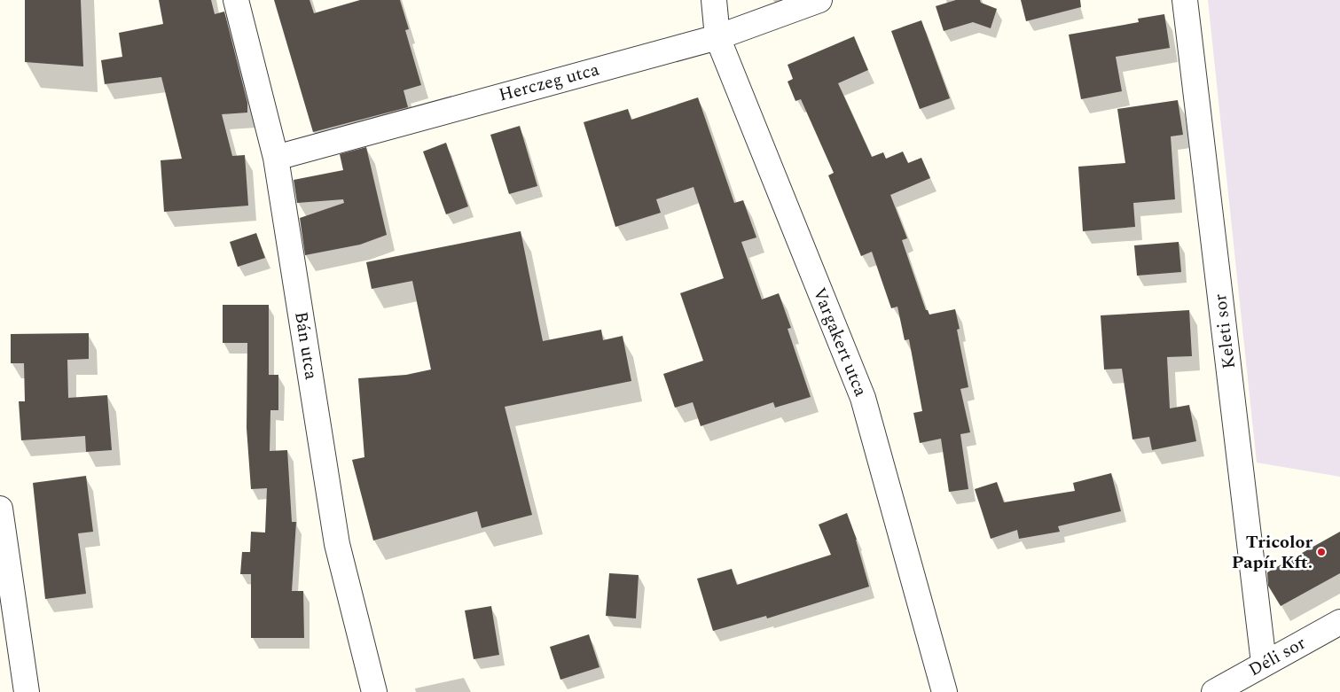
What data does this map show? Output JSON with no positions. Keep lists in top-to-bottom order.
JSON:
{
  "streets": {
    "street": [
      "Herczeg utca",
      "Keleti sor",
      "Vargakert utca",
      "Bán utca",
      "Déli sor"
    ]
  },
  "crossings": [
    ["Herczeg utca", "Vargakert utca"],
    ["Herczeg utca", "Bán utca"],
    ["Keleti sor", "Déli sor"]
  ],
  "places": ["Tricolor Papír Kft."]
}
